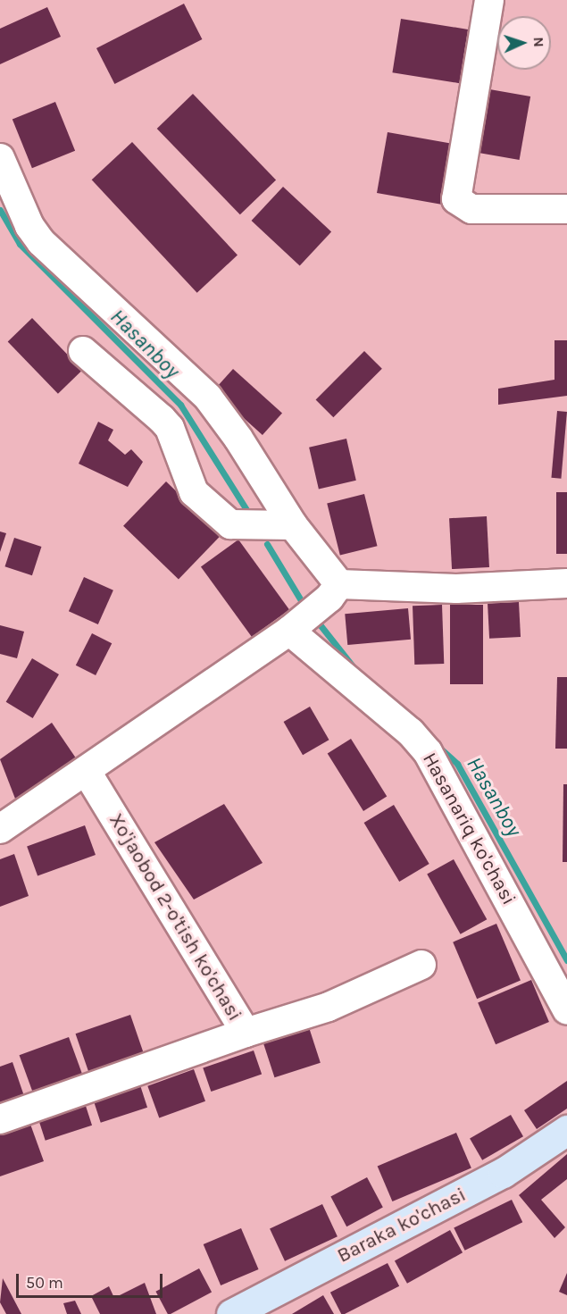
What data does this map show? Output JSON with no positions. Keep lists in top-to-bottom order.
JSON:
{
  "streets": {
    "main road": ["Baraka ko'chasi"],
    "street": ["Hasanariq ko'chasi", "Xo'jaobod 2-o'tish ko'chasi"]
  },
  "water": ["Hasanboy"],
  "scale_bar": "50 m",
  "north": "right"
}
